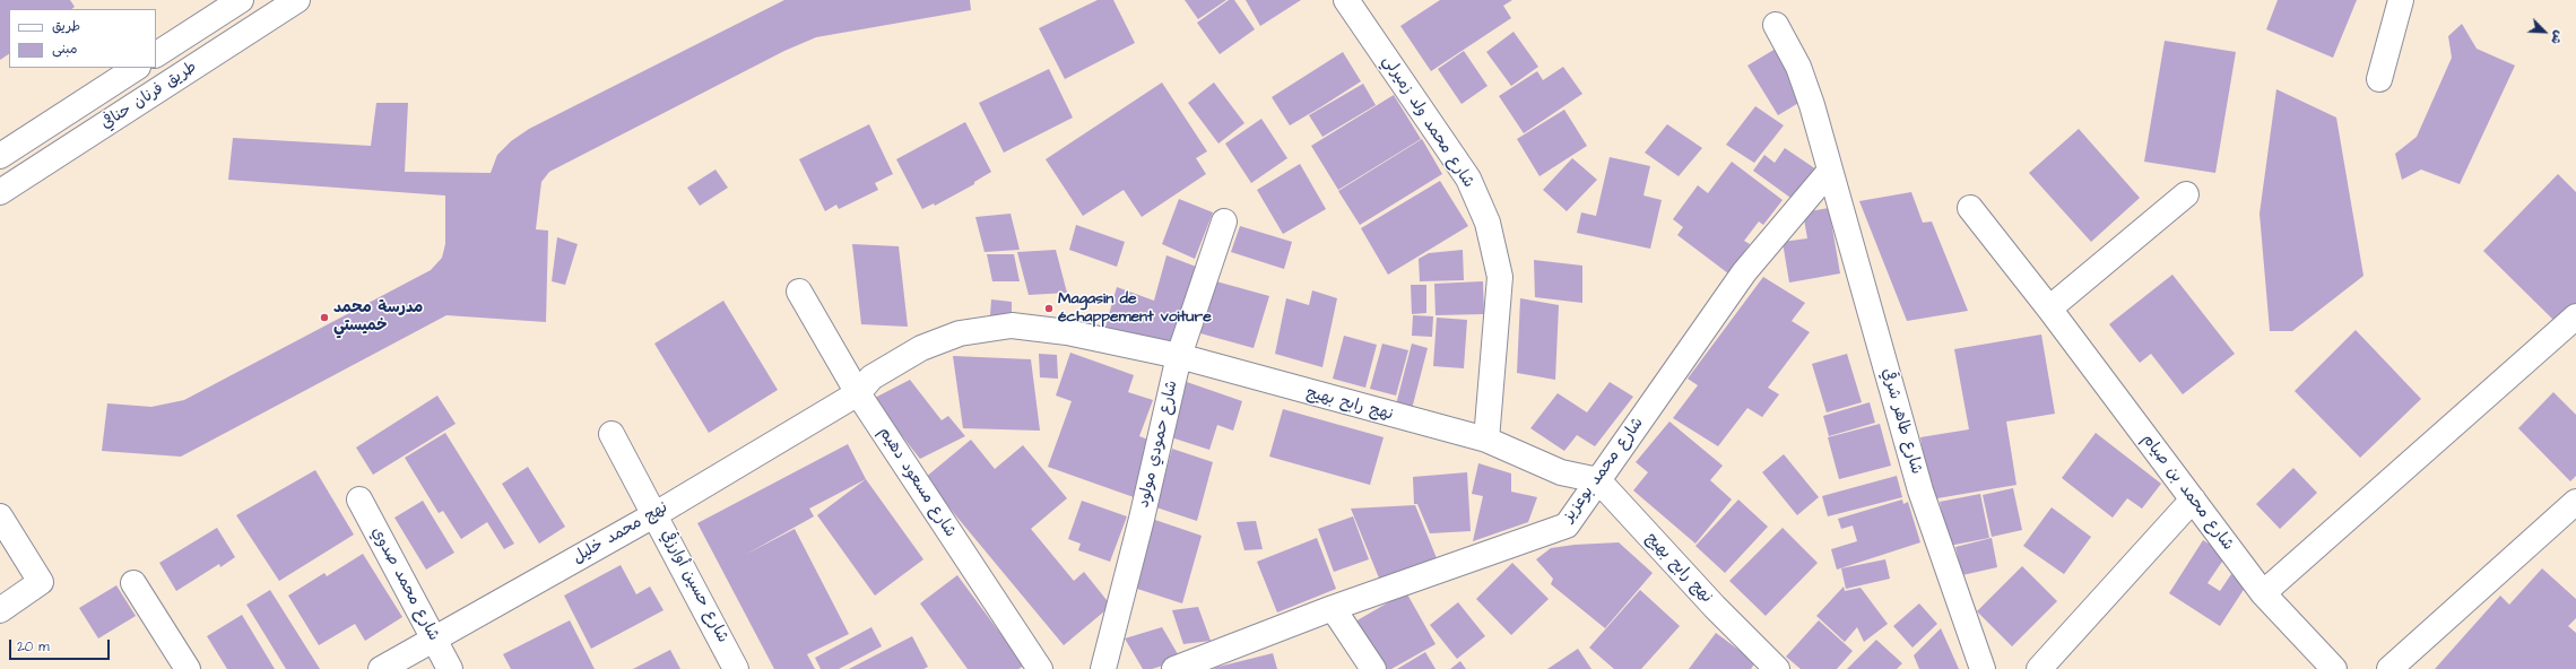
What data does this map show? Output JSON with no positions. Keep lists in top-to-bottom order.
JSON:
{
  "streets": {
    "street": [
      "طريق فرنان حنافي",
      "شارع محمد ولد زميرلي",
      "نهج رابح بهيج",
      "شارع طاهر شرقي",
      "شارع حمودي مولود",
      "شارع محمد بوعزيز",
      "شارع مسعود دهيم",
      "شارع محمد بن صيام",
      "نهج محمد خليل",
      "شارع محمد صدوي",
      "شارع حسين أوارزقي"
    ]
  },
  "crossings": [
    ["شارع محمد ولد زميرلي", "نهج رابح بهيج"],
    ["نهج رابح بهيج", "شارع حمودي مولود"],
    ["نهج رابح بهيج", "شارع محمد بوعزيز"],
    ["نهج رابح بهيج", "شارع مسعود دهيم"],
    ["نهج رابح بهيج", "نهج محمد خليل"],
    ["شارع طاهر شرقي", "شارع محمد بوعزيز"],
    ["شارع مسعود دهيم", "نهج محمد خليل"],
    ["نهج محمد خليل", "شارع محمد صدوي"],
    ["نهج محمد خليل", "شارع حسين أوارزقي"]
  ],
  "places": ["Magasin de échappement voiture", "مدرسة محمد خميستي"],
  "legend": ["طريق", "مبنى"],
  "scale_bar": "20 m",
  "north": "bottom right"
}
